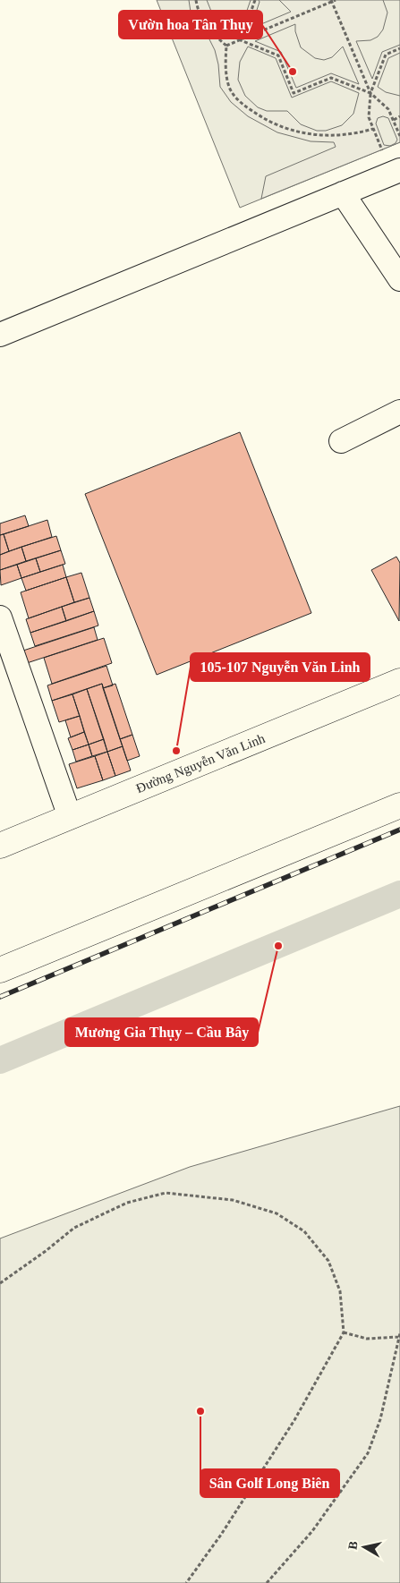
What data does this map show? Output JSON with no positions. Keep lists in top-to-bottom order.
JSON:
{
  "streets": {
    "highway": ["Đường Nguyễn Văn Linh"]
  },
  "places": [
    "Vườn hoa Tân Thụy",
    "105-107 Nguyễn Văn Linh",
    "Mương Gia Thụy – Cầu Bây",
    "Sân Golf Long Biên"
  ],
  "north": "left"
}
